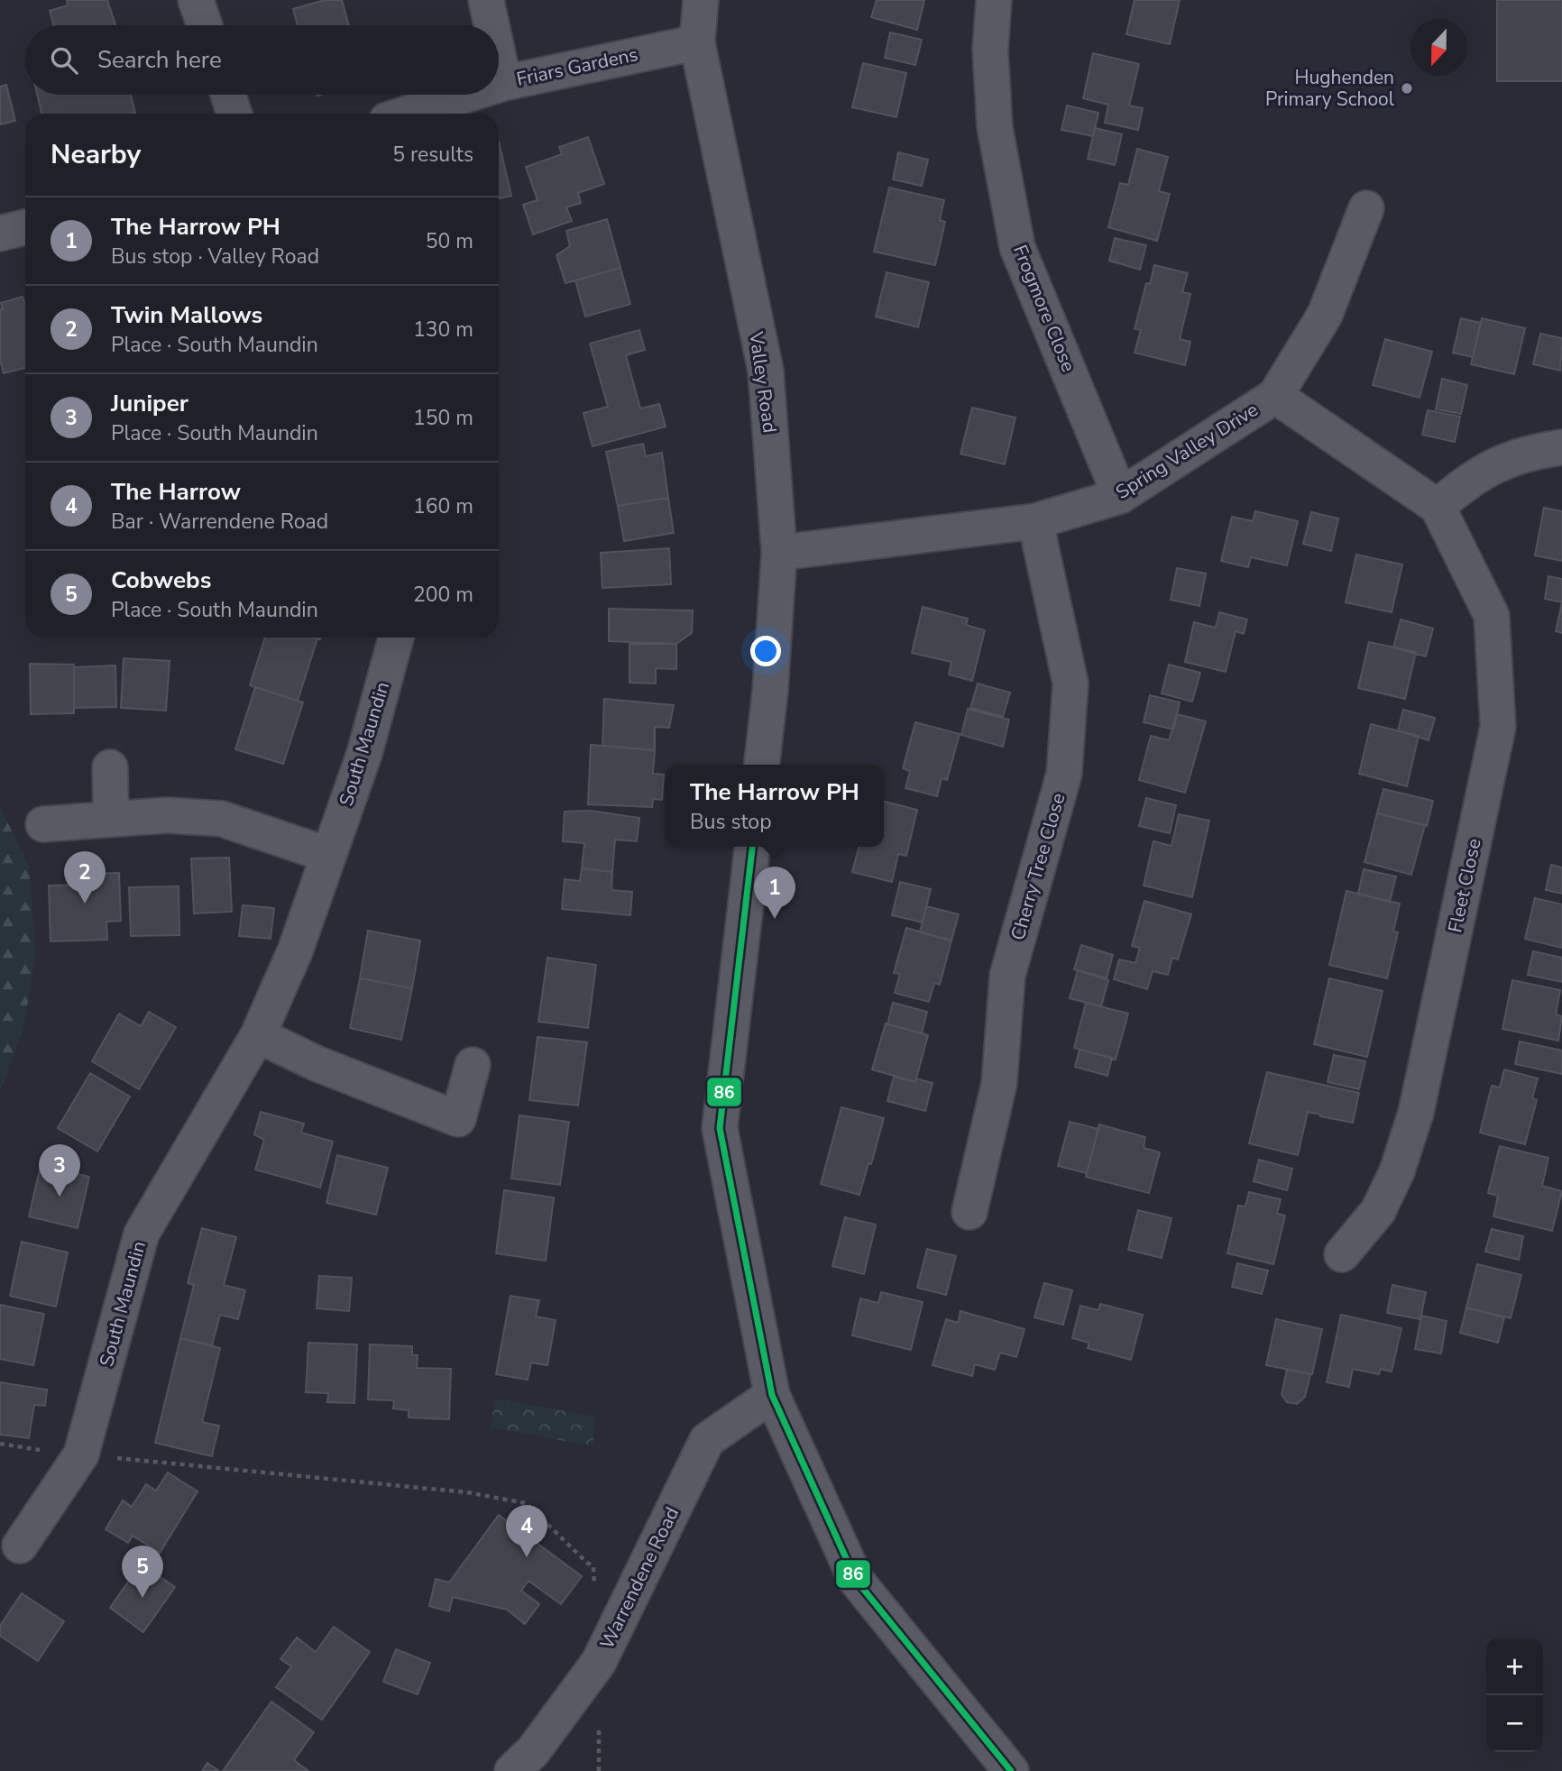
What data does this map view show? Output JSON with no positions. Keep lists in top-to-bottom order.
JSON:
{
  "streets": {
    "street": [
      "Friars Gardens",
      "Frogmore Close",
      "Valley Road",
      "Spring Valley Drive",
      "South Maundin",
      "Cherry Tree Close",
      "Fleet Close",
      "Warrendene Road"
    ]
  },
  "crossings": [
    ["Friars Gardens", "Valley Road"],
    ["Frogmore Close", "Spring Valley Drive"],
    ["Valley Road", "Spring Valley Drive"],
    ["Spring Valley Drive", "Cherry Tree Close"],
    ["Spring Valley Drive", "Fleet Close"]
  ],
  "places": ["Hughenden Primary School"],
  "lines": ["transit line 86"],
  "north": "bottom",
  "page": {
    "search": "Search here",
    "heading": ["Nearby", "5 results"],
    "list": [
      {
        "mark": "1",
        "name": "The Harrow PH",
        "note": "Bus stop · Valley Road",
        "value": "50 m"
      },
      {
        "mark": "2",
        "name": "Twin Mallows",
        "note": "Place · South Maundin",
        "value": "130 m"
      },
      {
        "mark": "3",
        "name": "Juniper",
        "note": "Place · South Maundin",
        "value": "150 m"
      },
      {
        "mark": "4",
        "name": "The Harrow",
        "note": "Bar · Warrendene Road",
        "value": "160 m"
      },
      {
        "mark": "5",
        "name": "Cobwebs",
        "note": "Place · South Maundin",
        "value": "200 m"
      }
    ],
    "popup": ["The Harrow PH", "Bus stop"],
    "pins": [
      "2",
      "1",
      "3",
      "4",
      "5"
    ],
    "map_buttons": ["+", "−"]
  }
}
